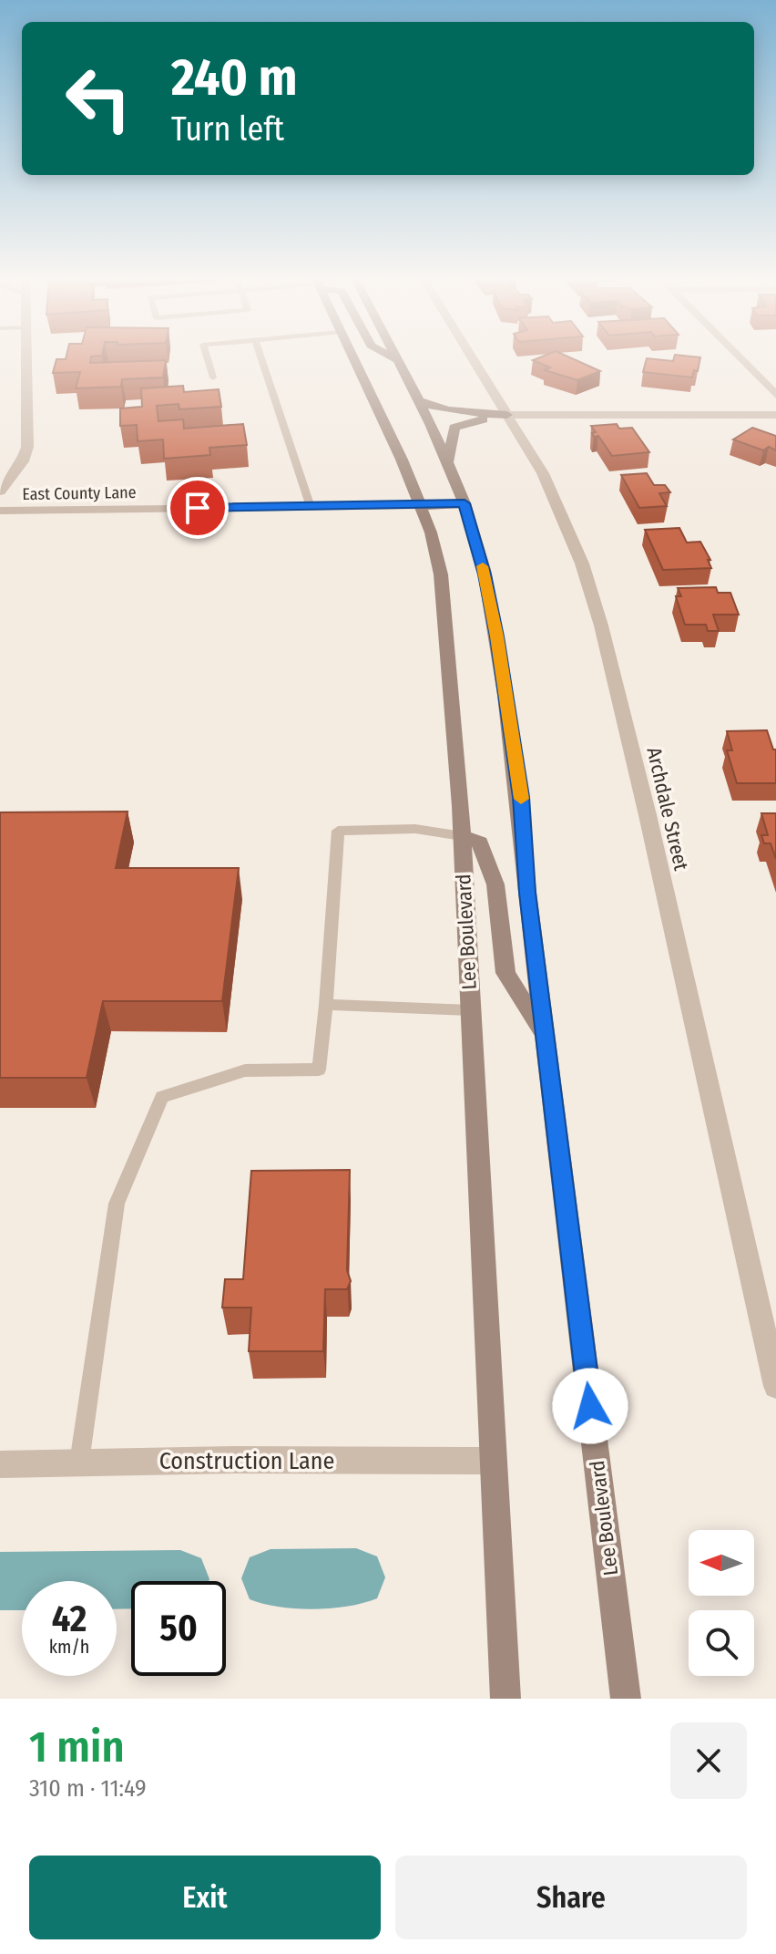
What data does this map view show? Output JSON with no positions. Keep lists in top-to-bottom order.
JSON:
{
  "streets": {
    "main road": ["Lee Boulevard"],
    "street": ["East County Lane", "Archdale Street", "Construction Lane"]
  },
  "crossings": [
    ["East County Lane", "Lee Boulevard"],
    ["Lee Boulevard", "Construction Lane"]
  ],
  "north": "left",
  "page": {
    "turn": ["240 m", "Turn left"],
    "speed": "42 km/h",
    "limit": "50",
    "heading": ["1 min", "310 m · 11:49"],
    "buttons": ["Exit", "Share"]
  }
}
